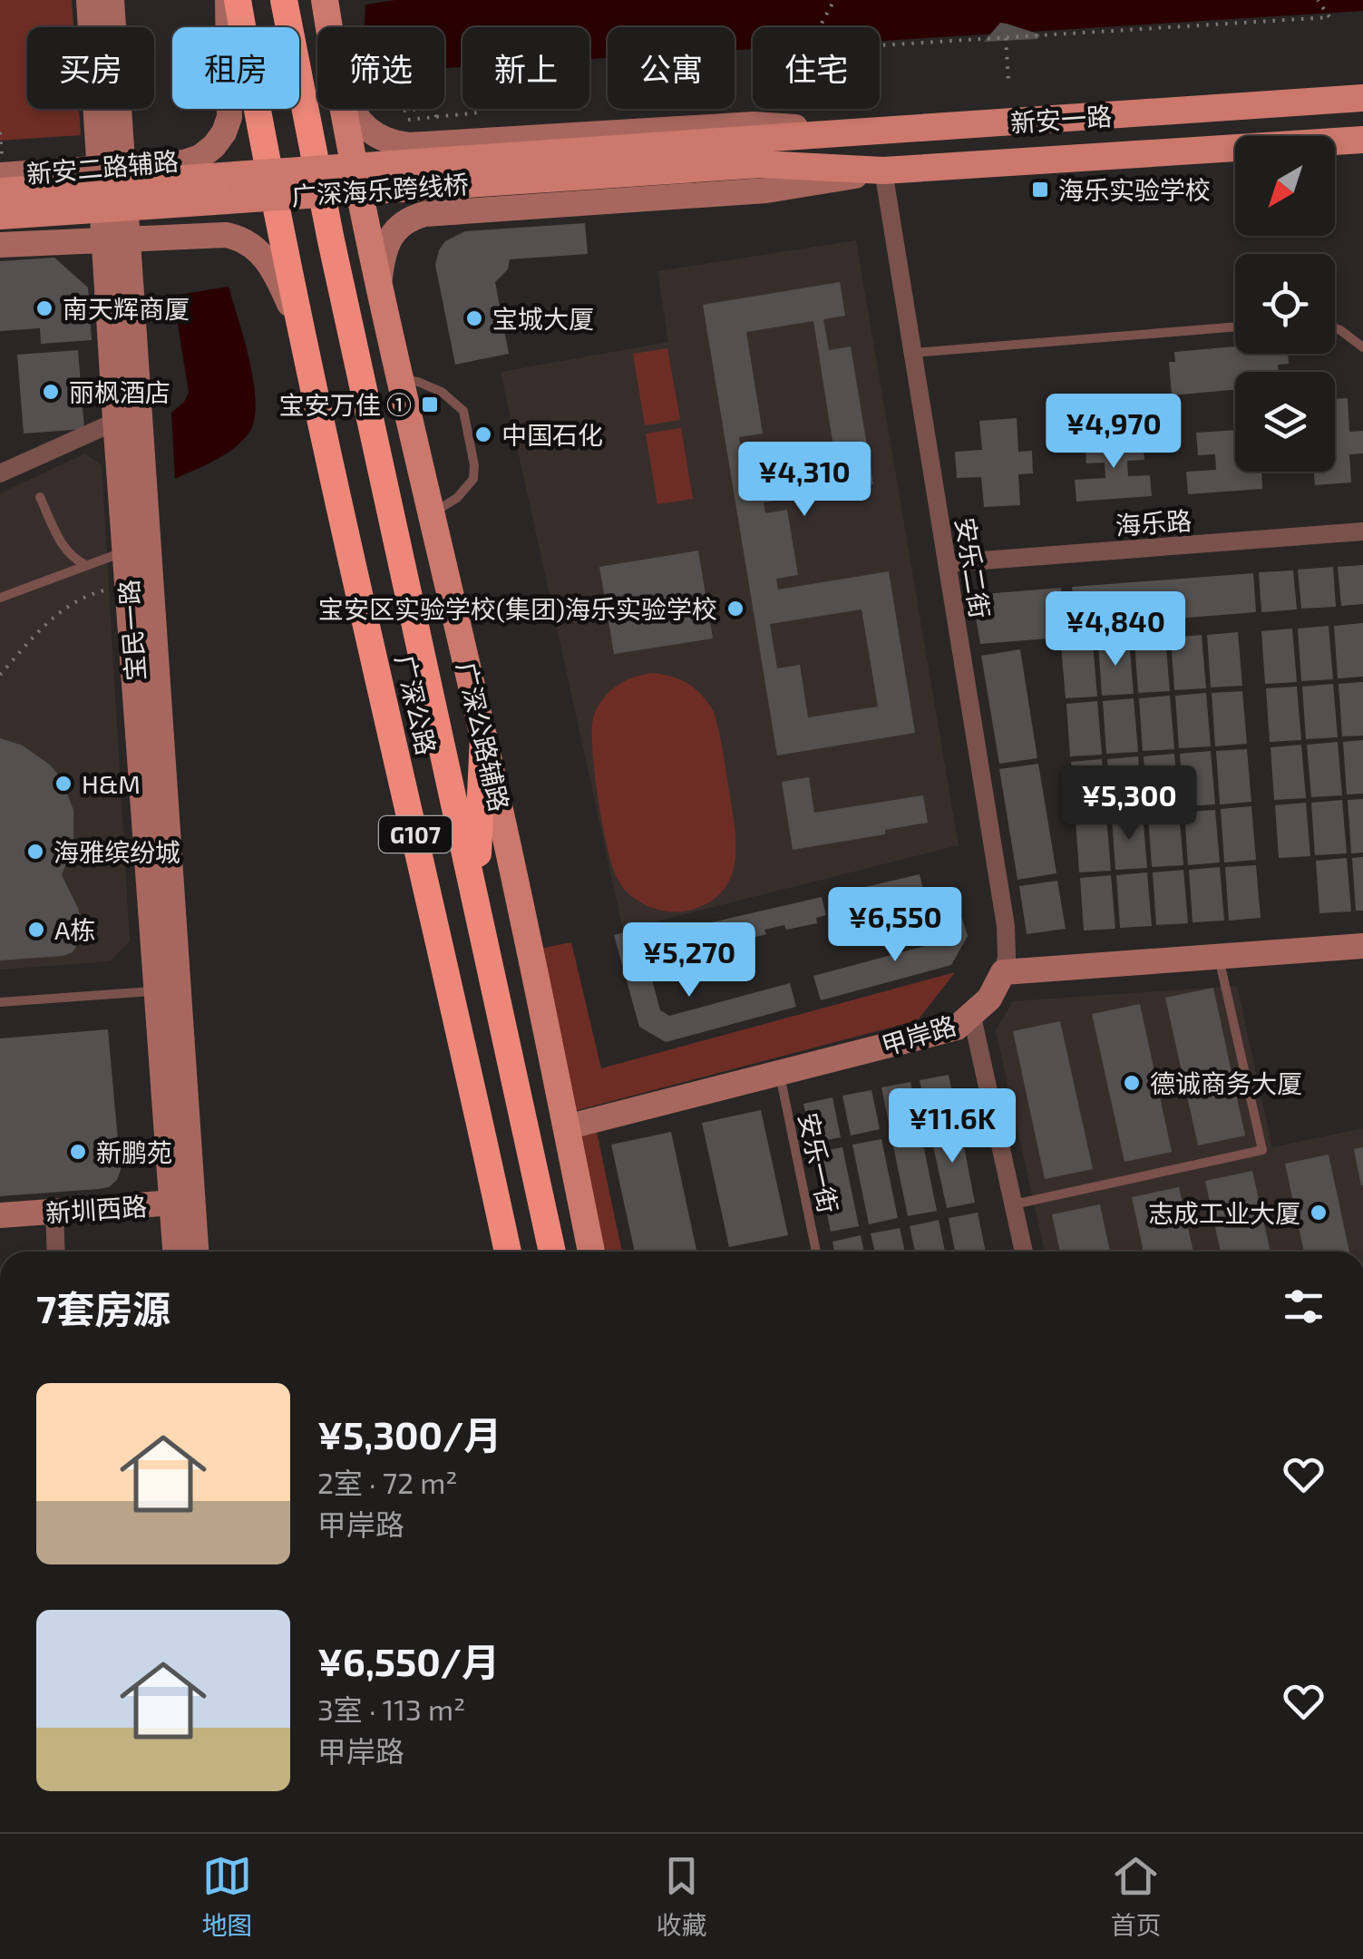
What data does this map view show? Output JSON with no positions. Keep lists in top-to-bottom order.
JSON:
{
  "streets": {
    "highway": ["广深公路", "G107"],
    "main road": [
      "新安一路",
      "新安二路辅路",
      "广深海乐跨线桥",
      "宝民一路",
      "广深公路辅路",
      "甲岸路",
      "新圳西路"
    ],
    "street": ["海乐路", "安乐二街"],
    "lane": ["安乐一街"]
  },
  "crossings": [
    ["新安一路", "广深海乐跨线桥"],
    ["新安一路", "安乐二街"],
    ["新安二路辅路", "广深海乐跨线桥"],
    ["新安二路辅路", "宝民一路"],
    ["海乐路", "安乐二街"],
    ["安乐二街", "甲岸路"],
    ["宝民一路", "新圳西路"],
    ["广深公路辅路", "甲岸路"],
    ["甲岸路", "安乐一街"]
  ],
  "places": {
    "transit": ["海乐实验学校", "宝安万佳 ①"],
    "other": [
      "南天辉商厦",
      "宝城大厦",
      "丽枫酒店",
      "中国石化",
      "宝安区实验学校(集团)海乐实验学校",
      "H&M",
      "海雅缤纷城",
      "A栋",
      "德诚商务大厦",
      "新鹏苑",
      "志成工业大厦"
    ]
  },
  "north": "bottom left",
  "page": {
    "chip": [
      "买房",
      "租房",
      "筛选",
      "新上",
      "公寓",
      "住宅"
    ],
    "price": [
      "¥4,970",
      "¥4,310",
      "¥4,840",
      "¥5,300",
      "¥6,550",
      "¥5,270",
      "¥11.6K"
    ],
    "heading": "7套房源",
    "list": [
      {
        "name": "¥5,300/月",
        "note": "2室 · 72 m² · 甲岸路"
      },
      {
        "name": "¥6,550/月",
        "note": "3室 · 113 m² · 甲岸路"
      }
    ],
    "tabs": ["地图", "收藏", "首页"]
  }
}
